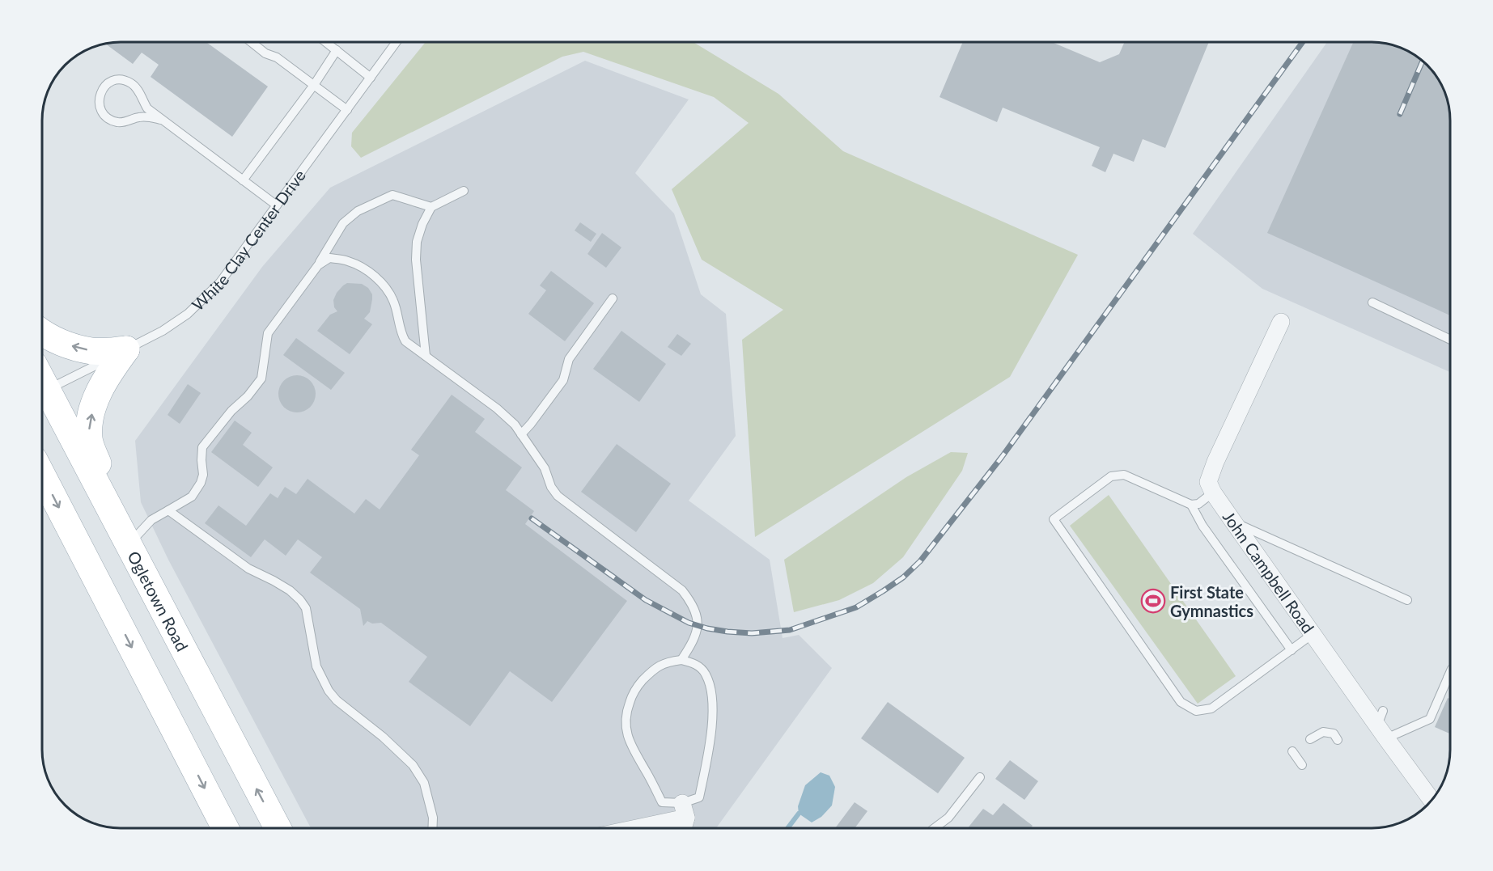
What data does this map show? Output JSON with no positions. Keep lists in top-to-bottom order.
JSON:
{
  "streets": {
    "main road": ["Ogletown Road"],
    "street": ["John Campbell Road"],
    "lane": ["White Clay Center Drive"]
  },
  "places": {
    "sports": ["First State Gymnastics"]
  }
}
